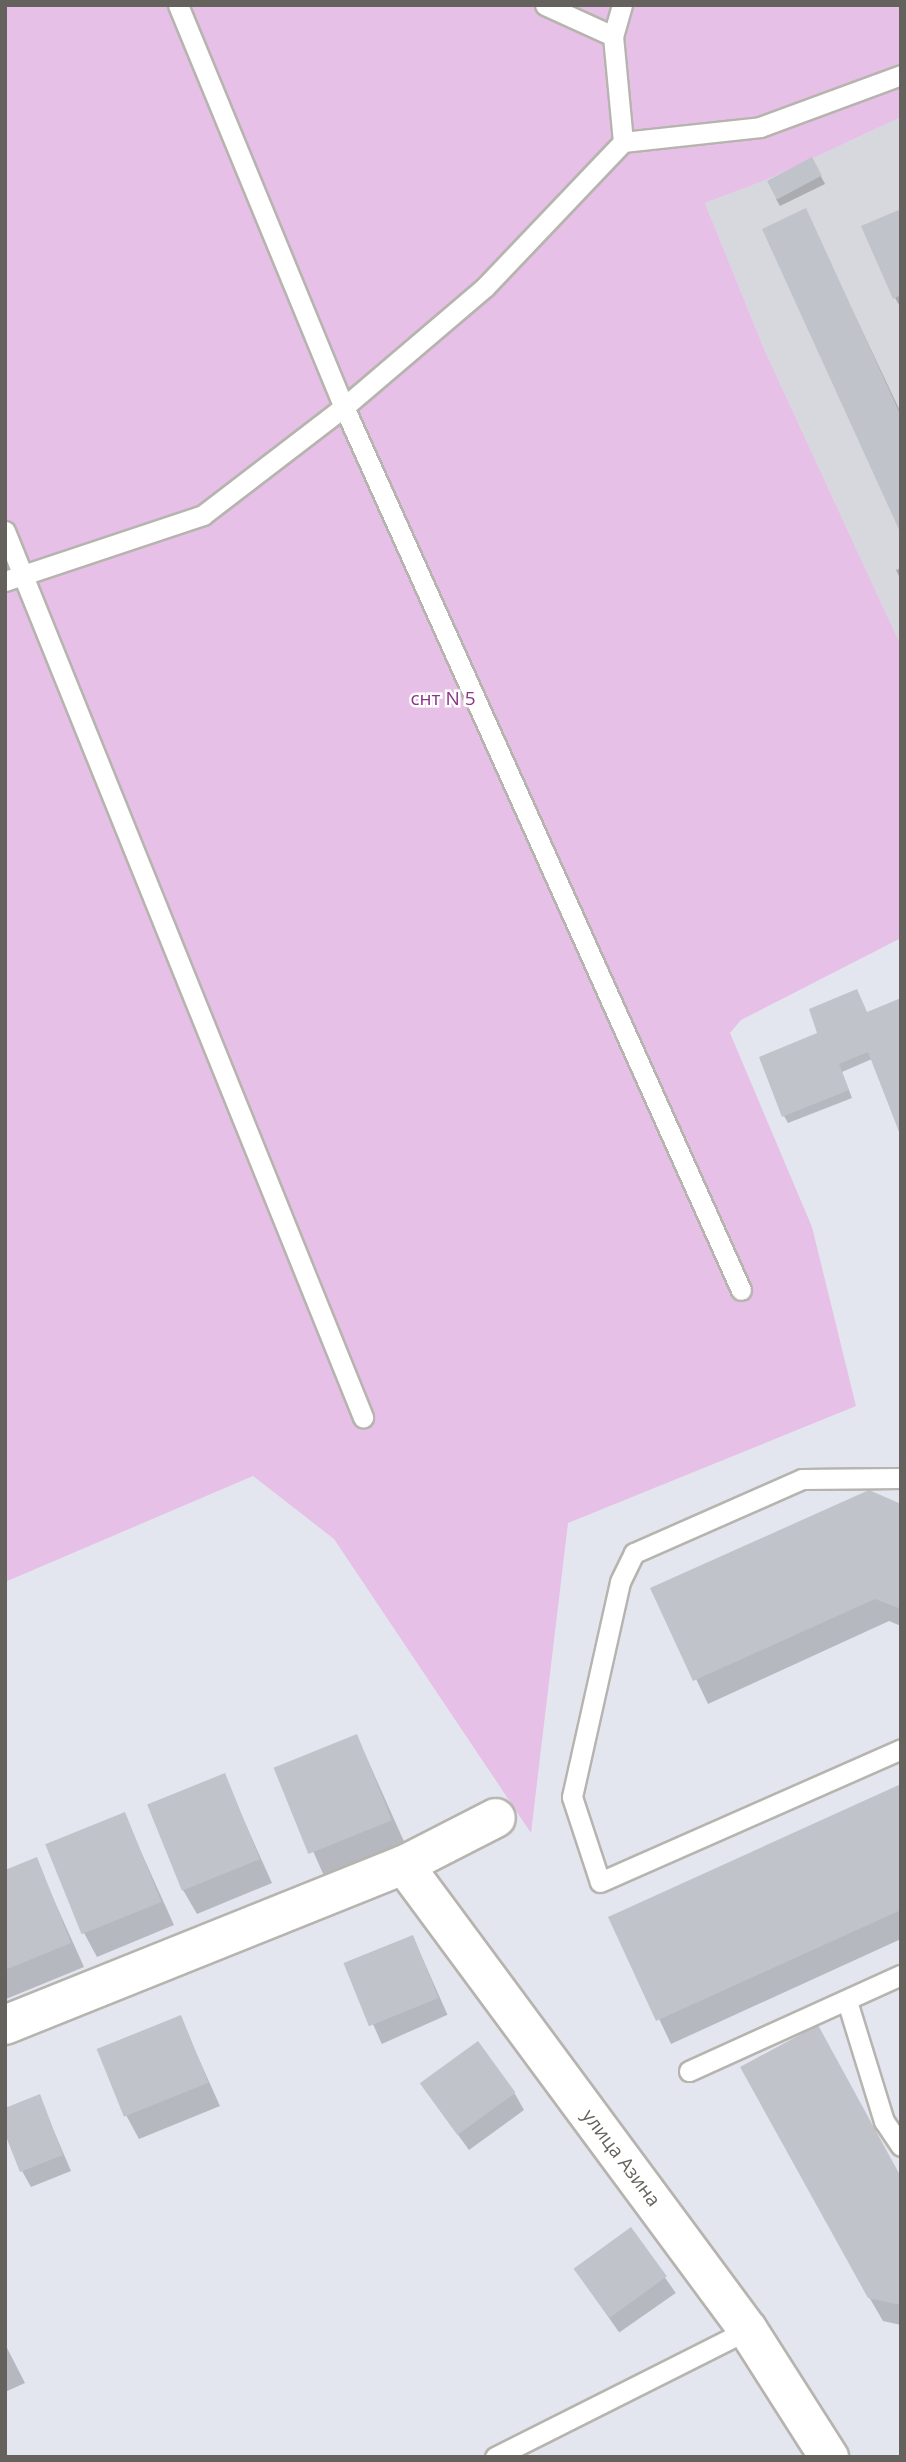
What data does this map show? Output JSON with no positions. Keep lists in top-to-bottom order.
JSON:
{
  "streets": {
    "street": ["улица Азина"]
  },
  "parks": ["снт N 5"]
}
